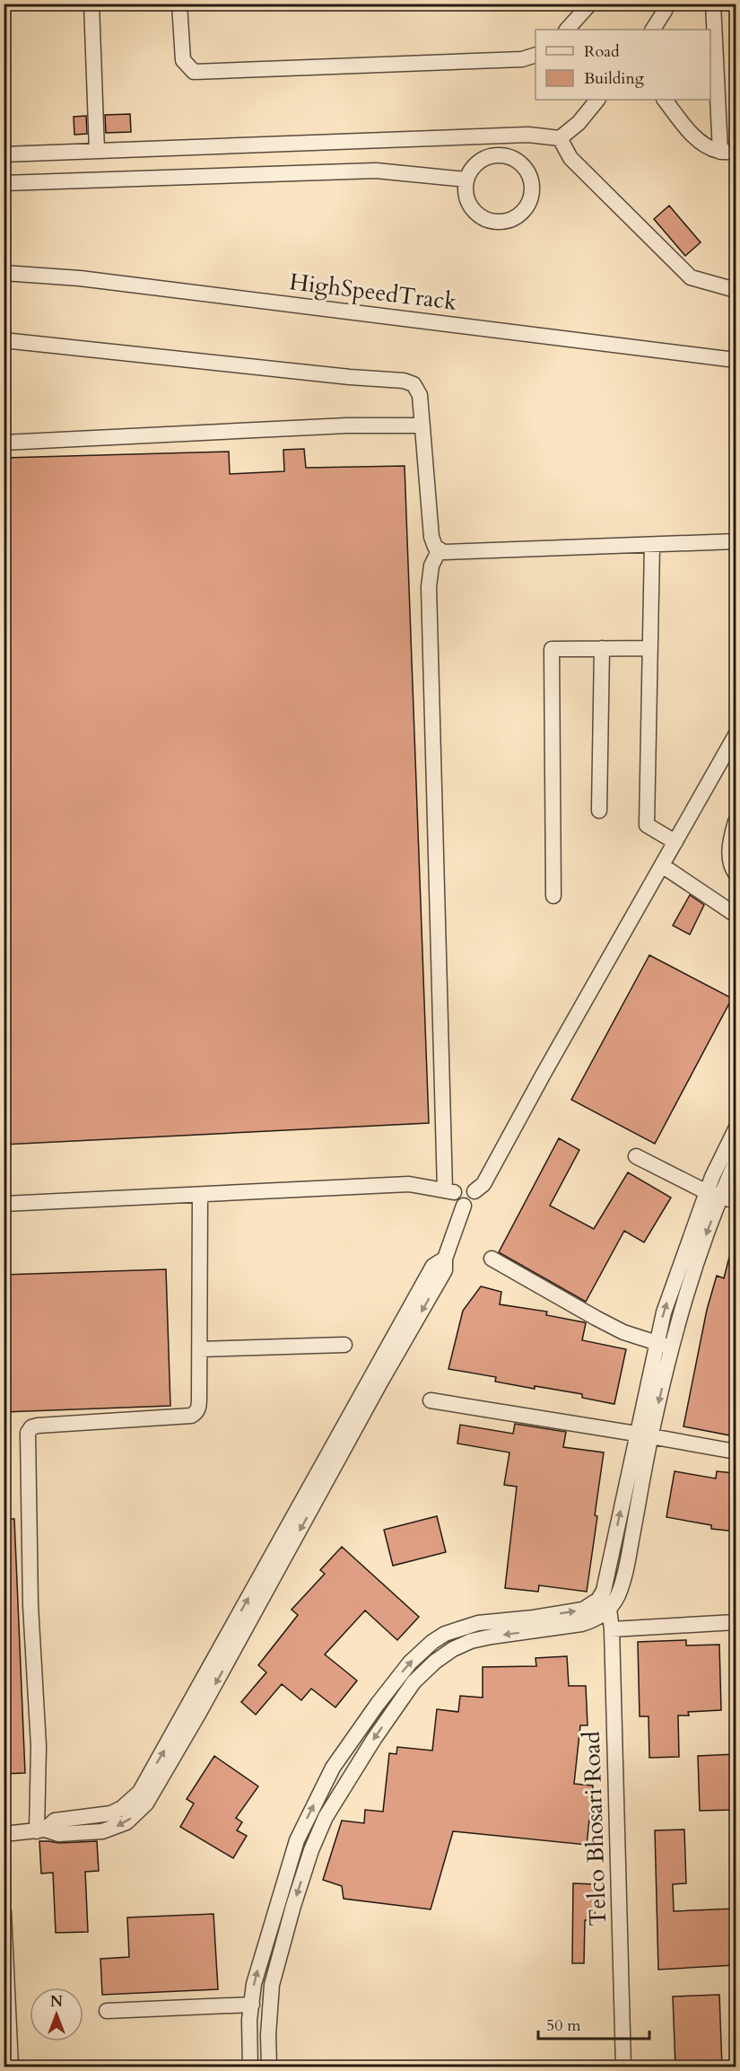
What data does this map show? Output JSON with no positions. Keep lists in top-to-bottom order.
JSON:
{
  "streets": {
    "street": ["HighSpeedTrack", "Telco Bhosari Road"]
  },
  "legend": ["Road", "Building"],
  "scale_bar": "50 m",
  "north": "top"
}
